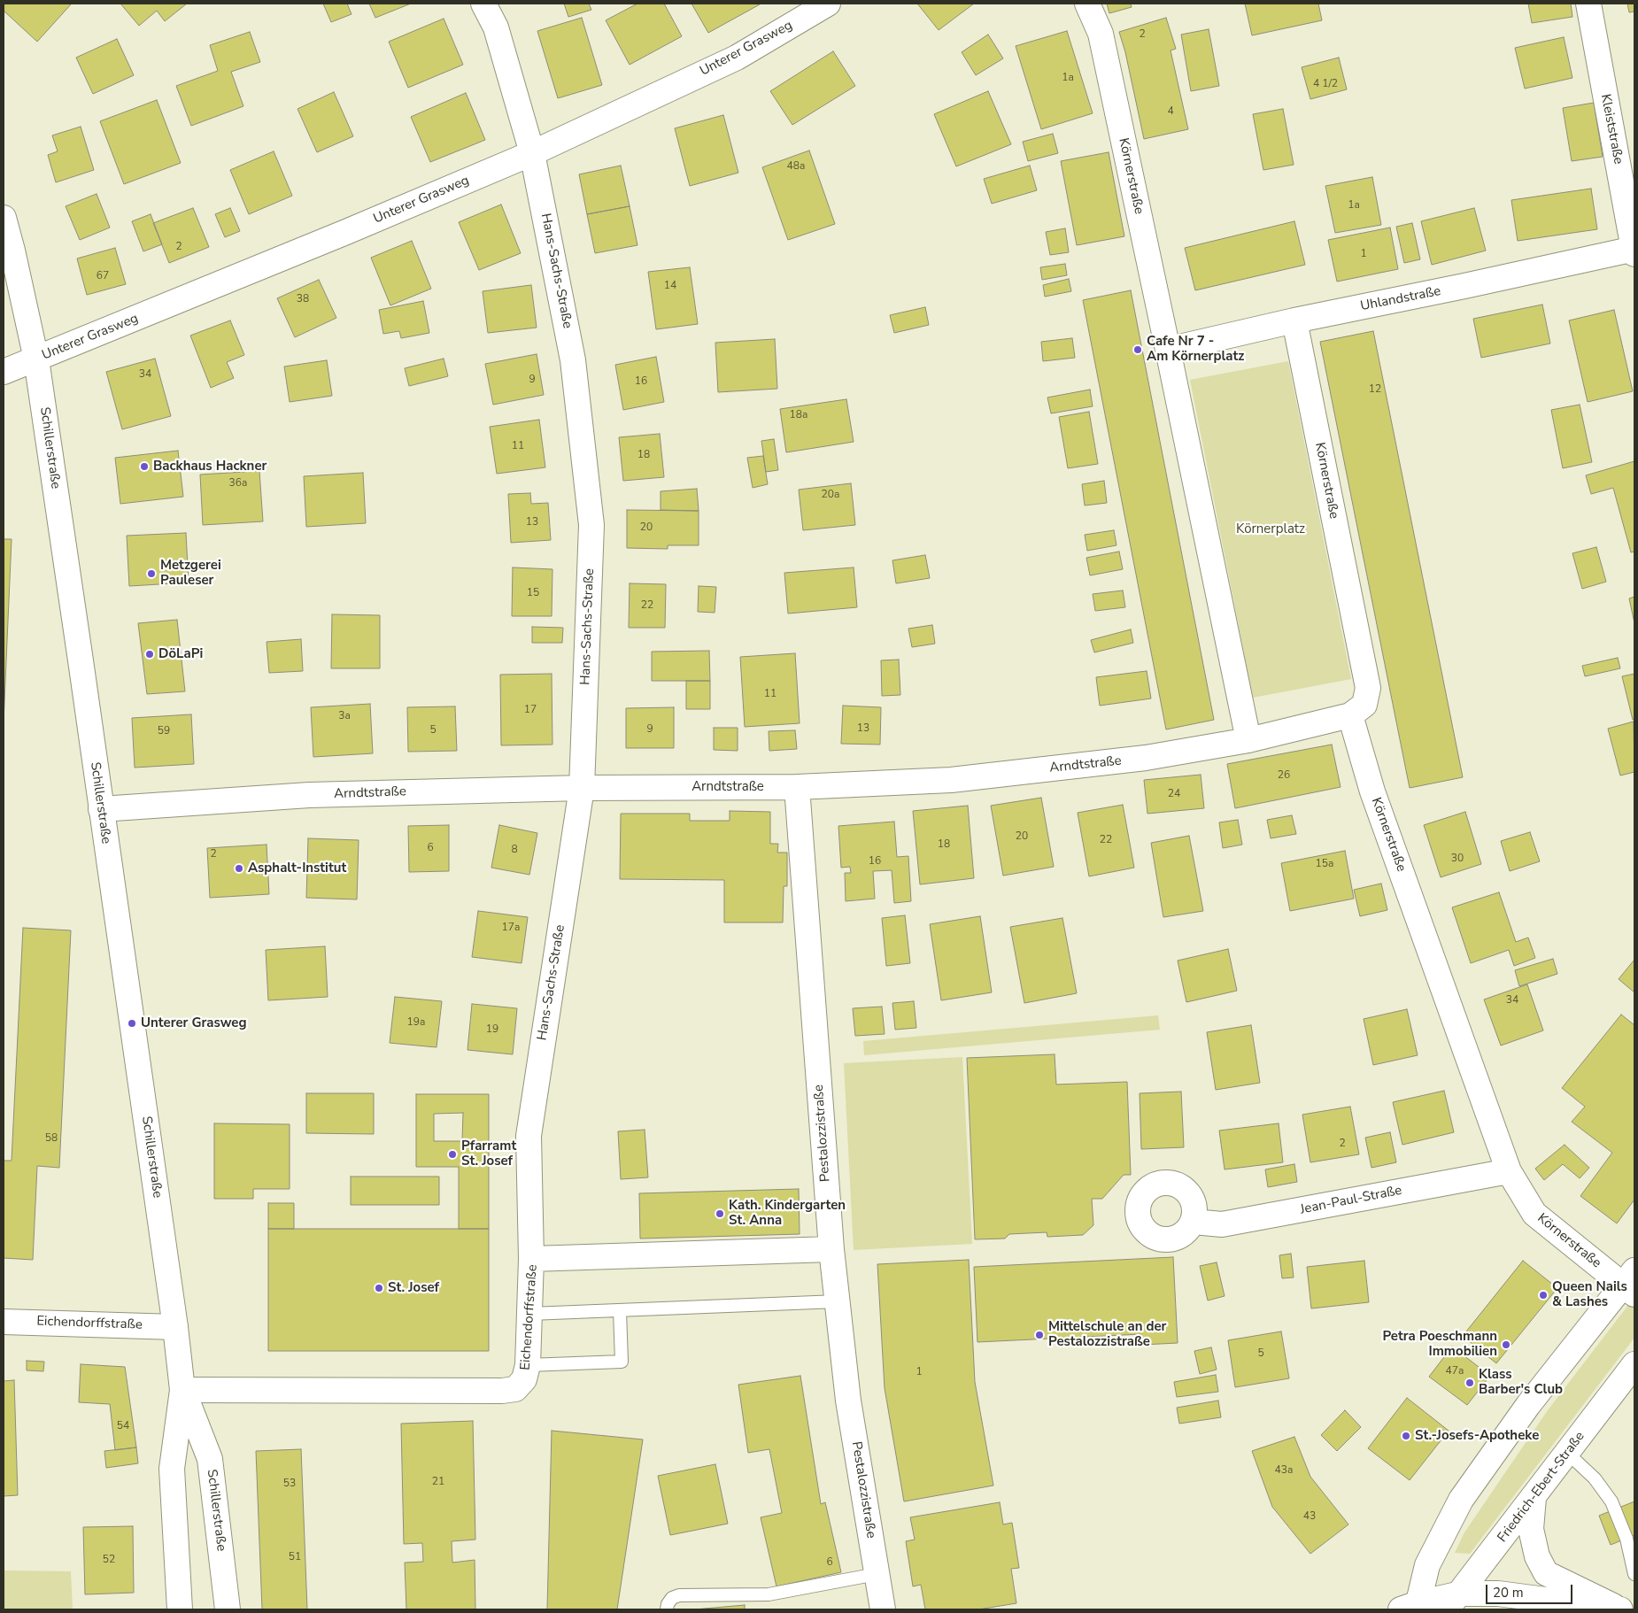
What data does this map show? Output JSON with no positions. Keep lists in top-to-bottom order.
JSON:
{
  "streets": {
    "street": [
      "Unterer Grasweg",
      "Kleiststraße",
      "Körnerstraße",
      "Hans-Sachs-Straße",
      "Uhlandstraße",
      "Schillerstraße",
      "Arndtstraße",
      "Pestalozzistraße",
      "Jean-Paul-Straße",
      "Eichendorffstraße",
      "Friedrich-Ebert-Straße"
    ]
  },
  "crossings": [
    ["Unterer Grasweg", "Hans-Sachs-Straße"],
    ["Unterer Grasweg", "Schillerstraße"],
    ["Kleiststraße", "Uhlandstraße"],
    ["Körnerstraße", "Uhlandstraße"],
    ["Körnerstraße", "Arndtstraße"],
    ["Körnerstraße", "Jean-Paul-Straße"],
    ["Hans-Sachs-Straße", "Arndtstraße"],
    ["Hans-Sachs-Straße", "Eichendorffstraße"],
    ["Schillerstraße", "Arndtstraße"],
    ["Schillerstraße", "Eichendorffstraße"],
    ["Arndtstraße", "Pestalozzistraße"],
    ["Pestalozzistraße", "Eichendorffstraße"]
  ],
  "parks": ["Körnerplatz"],
  "places": [
    "Cafe Nr 7 - Am Körnerplatz",
    "Backhaus Hackner",
    "Metzgerei Pauleser",
    "DöLaPi",
    "Asphalt-Institut",
    "Unterer Grasweg",
    "Pfarramt St. Josef",
    "Kath. Kindergarten St. Anna",
    "St. Josef",
    "Queen Nails & Lashes",
    "Mittelschule an der Pestalozzistraße",
    "Petra Poeschmann Immobilien",
    "Klass Barber's Club",
    "St.-Josefs-Apotheke"
  ],
  "house_numbers": [
    "2",
    "1a",
    "4 1/2",
    "4",
    "48a",
    "1a",
    "2",
    "1",
    "67",
    "14",
    "38",
    "34",
    "9",
    "16",
    "12",
    "18a",
    "11",
    "18",
    "36a",
    "20a",
    "13",
    "20",
    "15",
    "22",
    "11",
    "17",
    "3a",
    "13",
    "9",
    "5",
    "59",
    "26",
    "24",
    "20",
    "22",
    "18",
    "6",
    "8",
    "2",
    "30",
    "16",
    "15a",
    "17a",
    "34",
    "19a",
    "19",
    "58",
    "2",
    "5",
    "47a",
    "1",
    "54",
    "43a",
    "21",
    "53",
    "43",
    "51",
    "52",
    "6"
  ],
  "scale_bar": "20 m"
}
